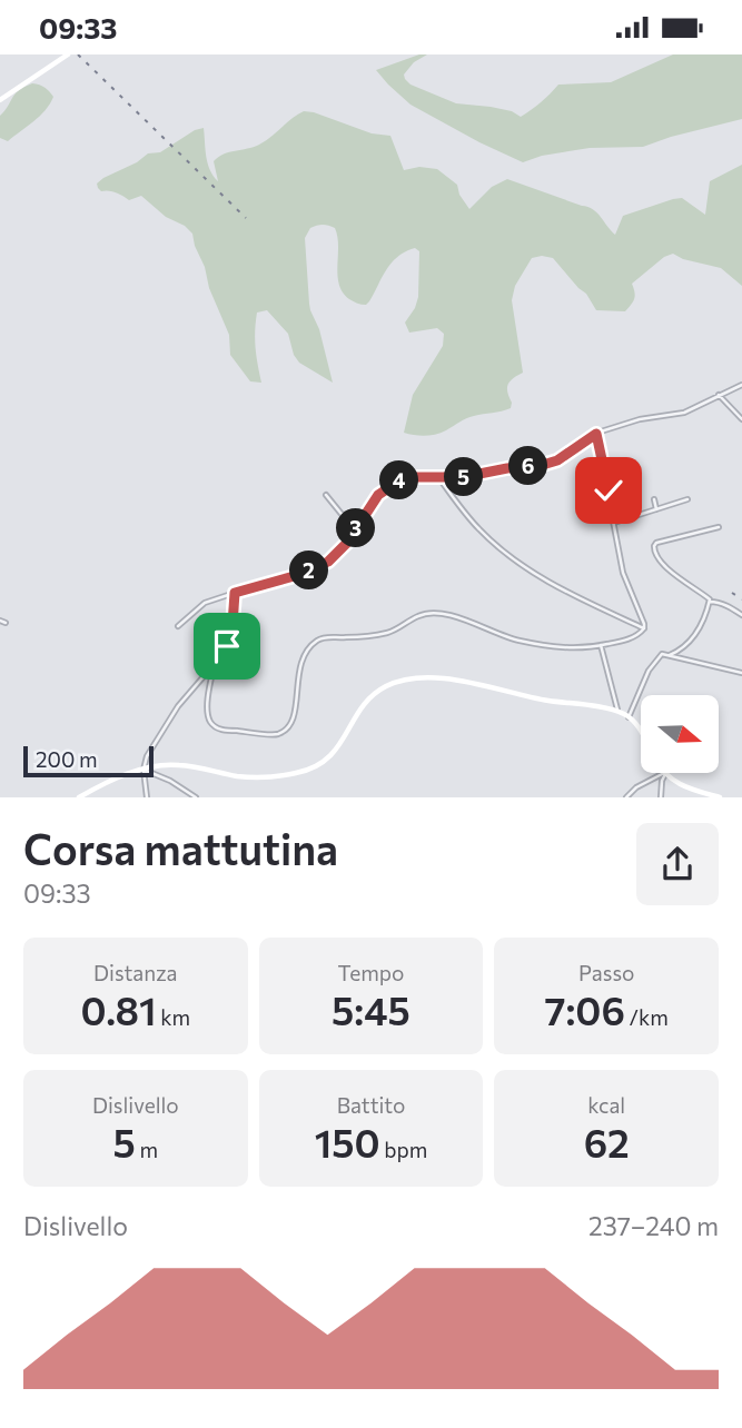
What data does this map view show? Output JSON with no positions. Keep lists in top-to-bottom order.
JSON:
{
  "scale_bar": "200 m",
  "north": "right",
  "page": {
    "status": "09:33",
    "pins": [
      "6",
      "5",
      "4",
      "3",
      "2"
    ],
    "scale": "200 m",
    "heading": ["Corsa mattutina", "09:33"],
    "stats": [
      ["Distanza", "0.81 km"],
      ["Tempo", "5:45"],
      ["Passo", "7:06 /km"],
      ["Dislivello", "5 m"],
      ["Battito", "150 bpm"],
      ["kcal", "62"]
    ],
    "chart": ["Dislivello", "237–240 m"]
  }
}
